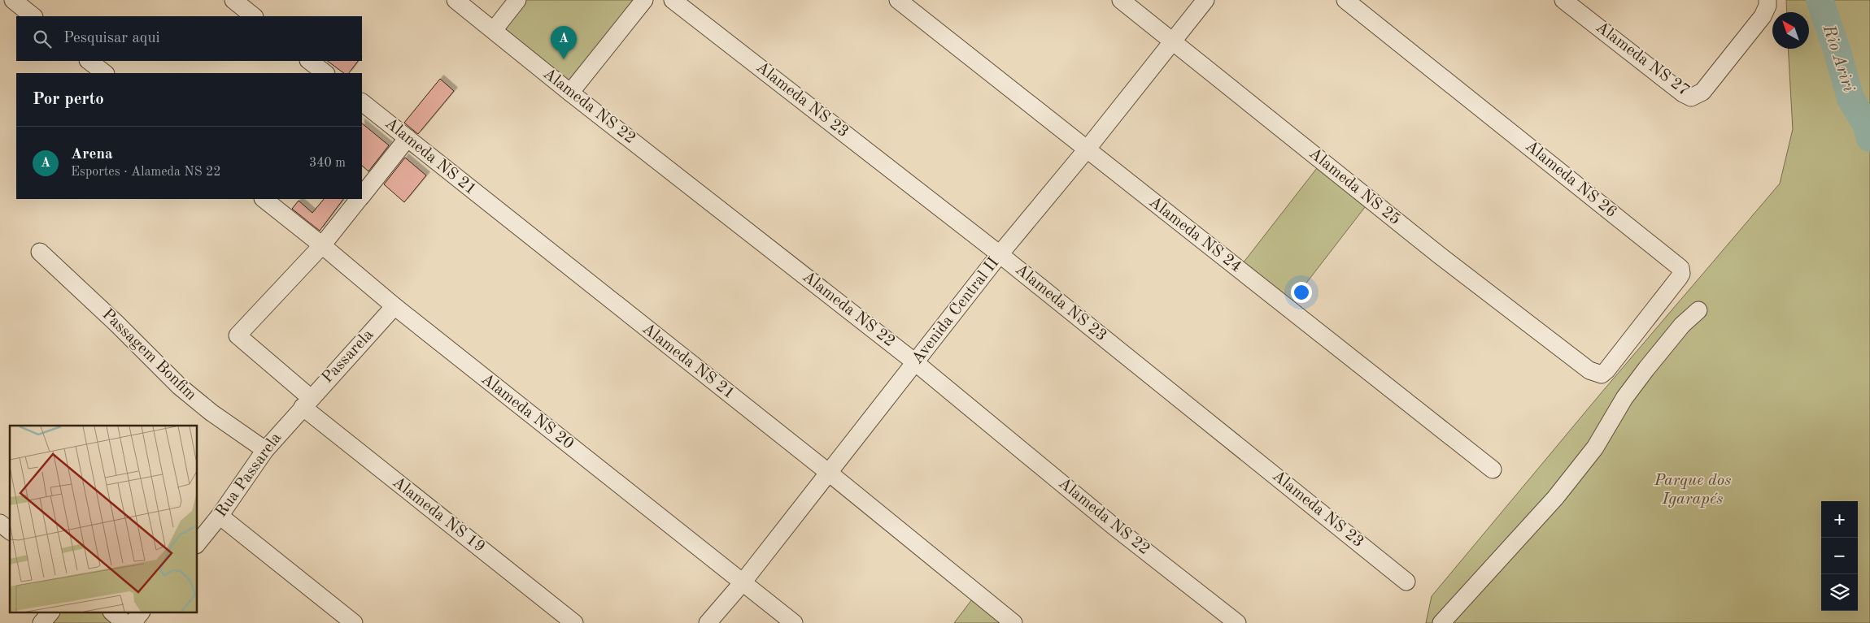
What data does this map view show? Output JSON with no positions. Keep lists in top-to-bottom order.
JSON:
{
  "streets": {
    "street": [
      "Alameda NS 27",
      "Alameda NS 23",
      "Alameda NS 22",
      "Alameda NS 21",
      "Alameda NS 26",
      "Alameda NS 25",
      "Alameda NS 24",
      "Avenida Central II",
      "Passagem Bonfim",
      "Passarela",
      "Alameda NS 20",
      "Rua Passarela",
      "Alameda NS 19"
    ]
  },
  "crossings": [
    ["Alameda NS 23", "Avenida Central II"],
    ["Alameda NS 22", "Avenida Central II"],
    ["Alameda NS 21", "Avenida Central II"],
    ["Alameda NS 26", "Alameda NS 25"],
    ["Alameda NS 25", "Avenida Central II"],
    ["Alameda NS 24", "Avenida Central II"],
    ["Avenida Central II", "Alameda NS 20"],
    ["Passagem Bonfim", "Rua Passarela"],
    ["Passarela", "Alameda NS 20"],
    ["Passarela", "Rua Passarela"],
    ["Passarela", "Alameda NS 19"],
    ["Alameda NS 20", "Alameda NS 19"],
    ["Rua Passarela", "Alameda NS 19"]
  ],
  "water": ["Rio Ariri"],
  "parks": ["Parque dos Igarapés"],
  "north": "top left",
  "page": {
    "search": "Pesquisar aqui",
    "pins": "A",
    "heading": "Por perto",
    "list": [
      {
        "mark": "A",
        "name": "Arena",
        "note": "Esportes · Alameda NS 22",
        "value": "340 m"
      }
    ],
    "map_buttons": ["+", "−"]
  }
}
